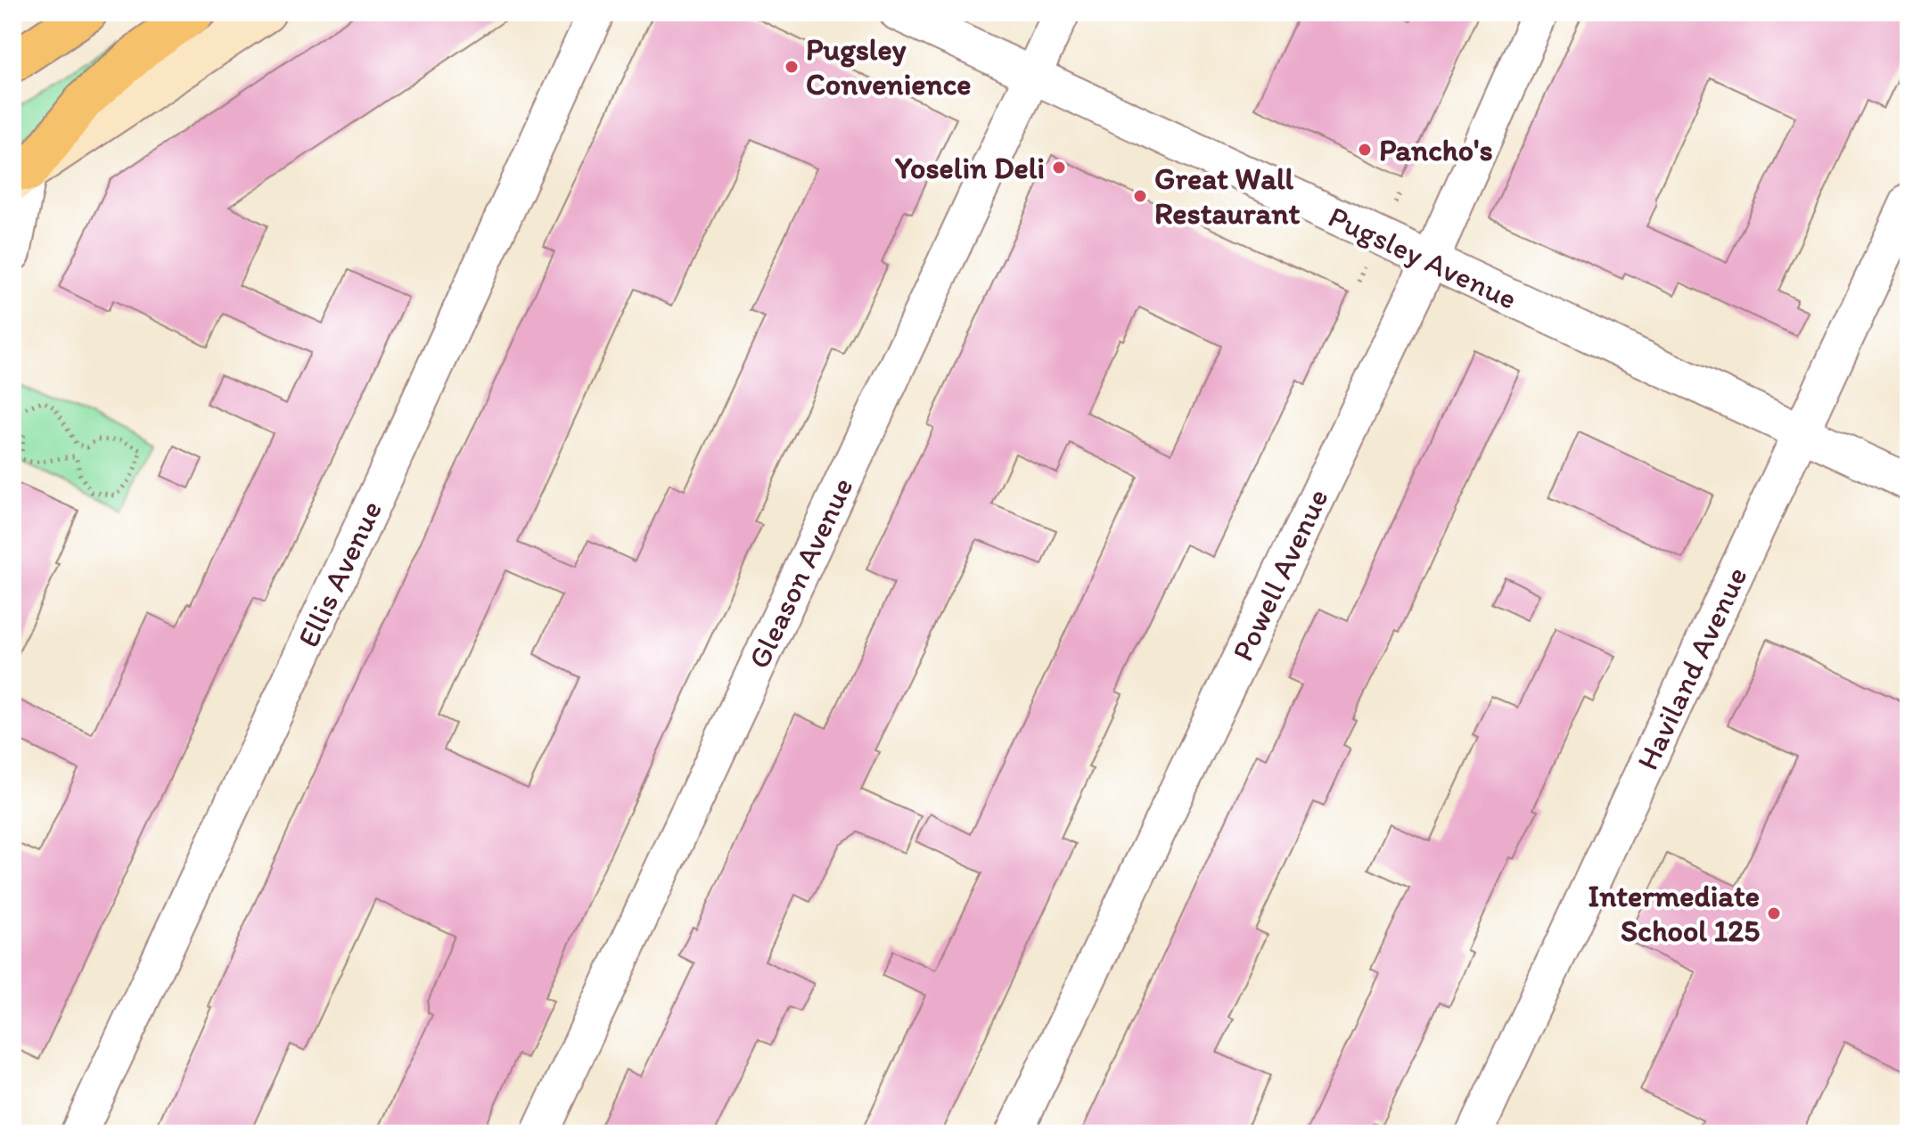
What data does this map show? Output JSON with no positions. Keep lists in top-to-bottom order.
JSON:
{
  "streets": {
    "street": [
      "Pugsley Avenue",
      "Gleason Avenue",
      "Ellis Avenue",
      "Powell Avenue",
      "Haviland Avenue"
    ]
  },
  "crossings": [
    ["Pugsley Avenue", "Gleason Avenue"],
    ["Pugsley Avenue", "Powell Avenue"],
    ["Pugsley Avenue", "Haviland Avenue"]
  ],
  "places": [
    "Pugsley Convenience",
    "Pancho's",
    "Yoselin Deli",
    "Great Wall Restaurant",
    "Intermediate School 125"
  ]
}
